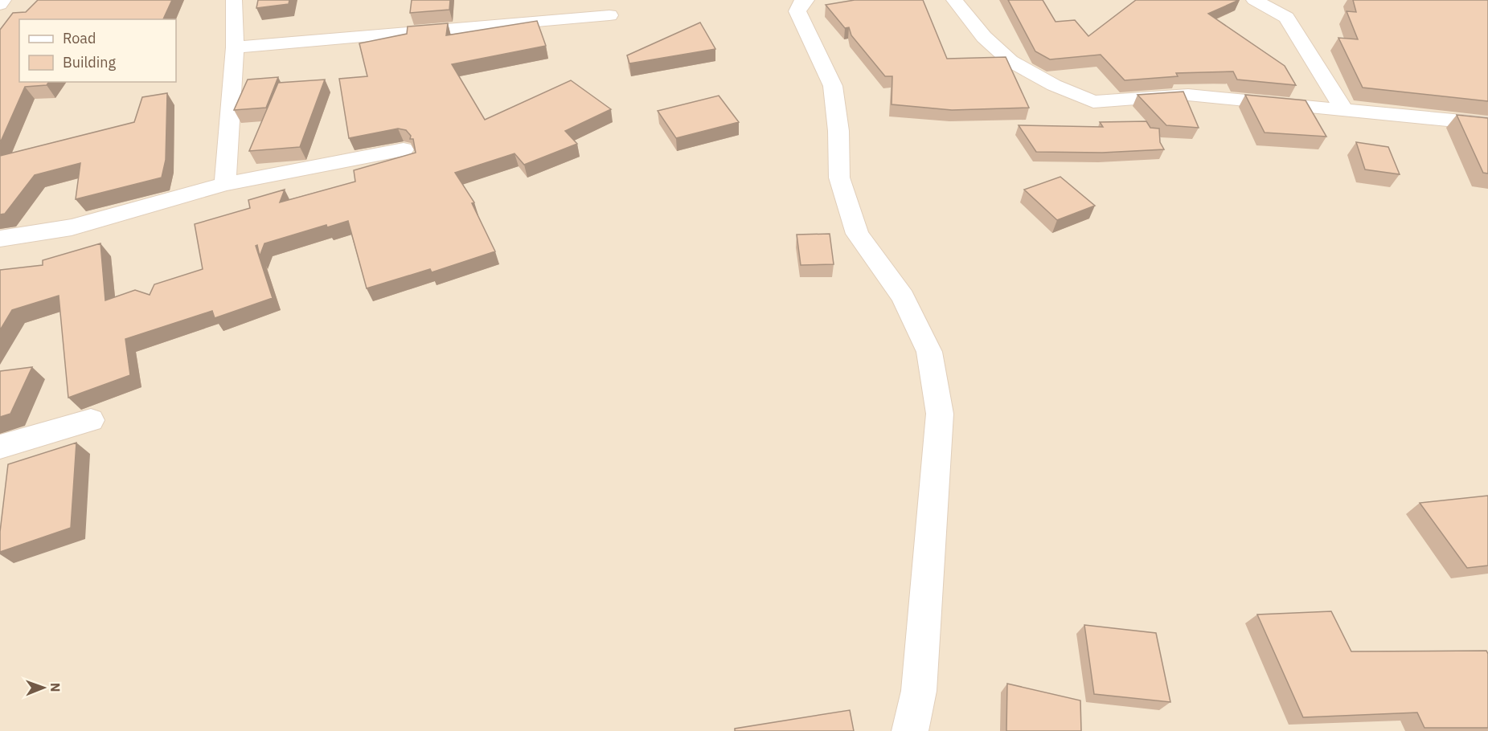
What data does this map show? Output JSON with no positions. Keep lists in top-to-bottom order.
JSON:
{
  "legend": ["Road", "Building"],
  "north": "right"
}
